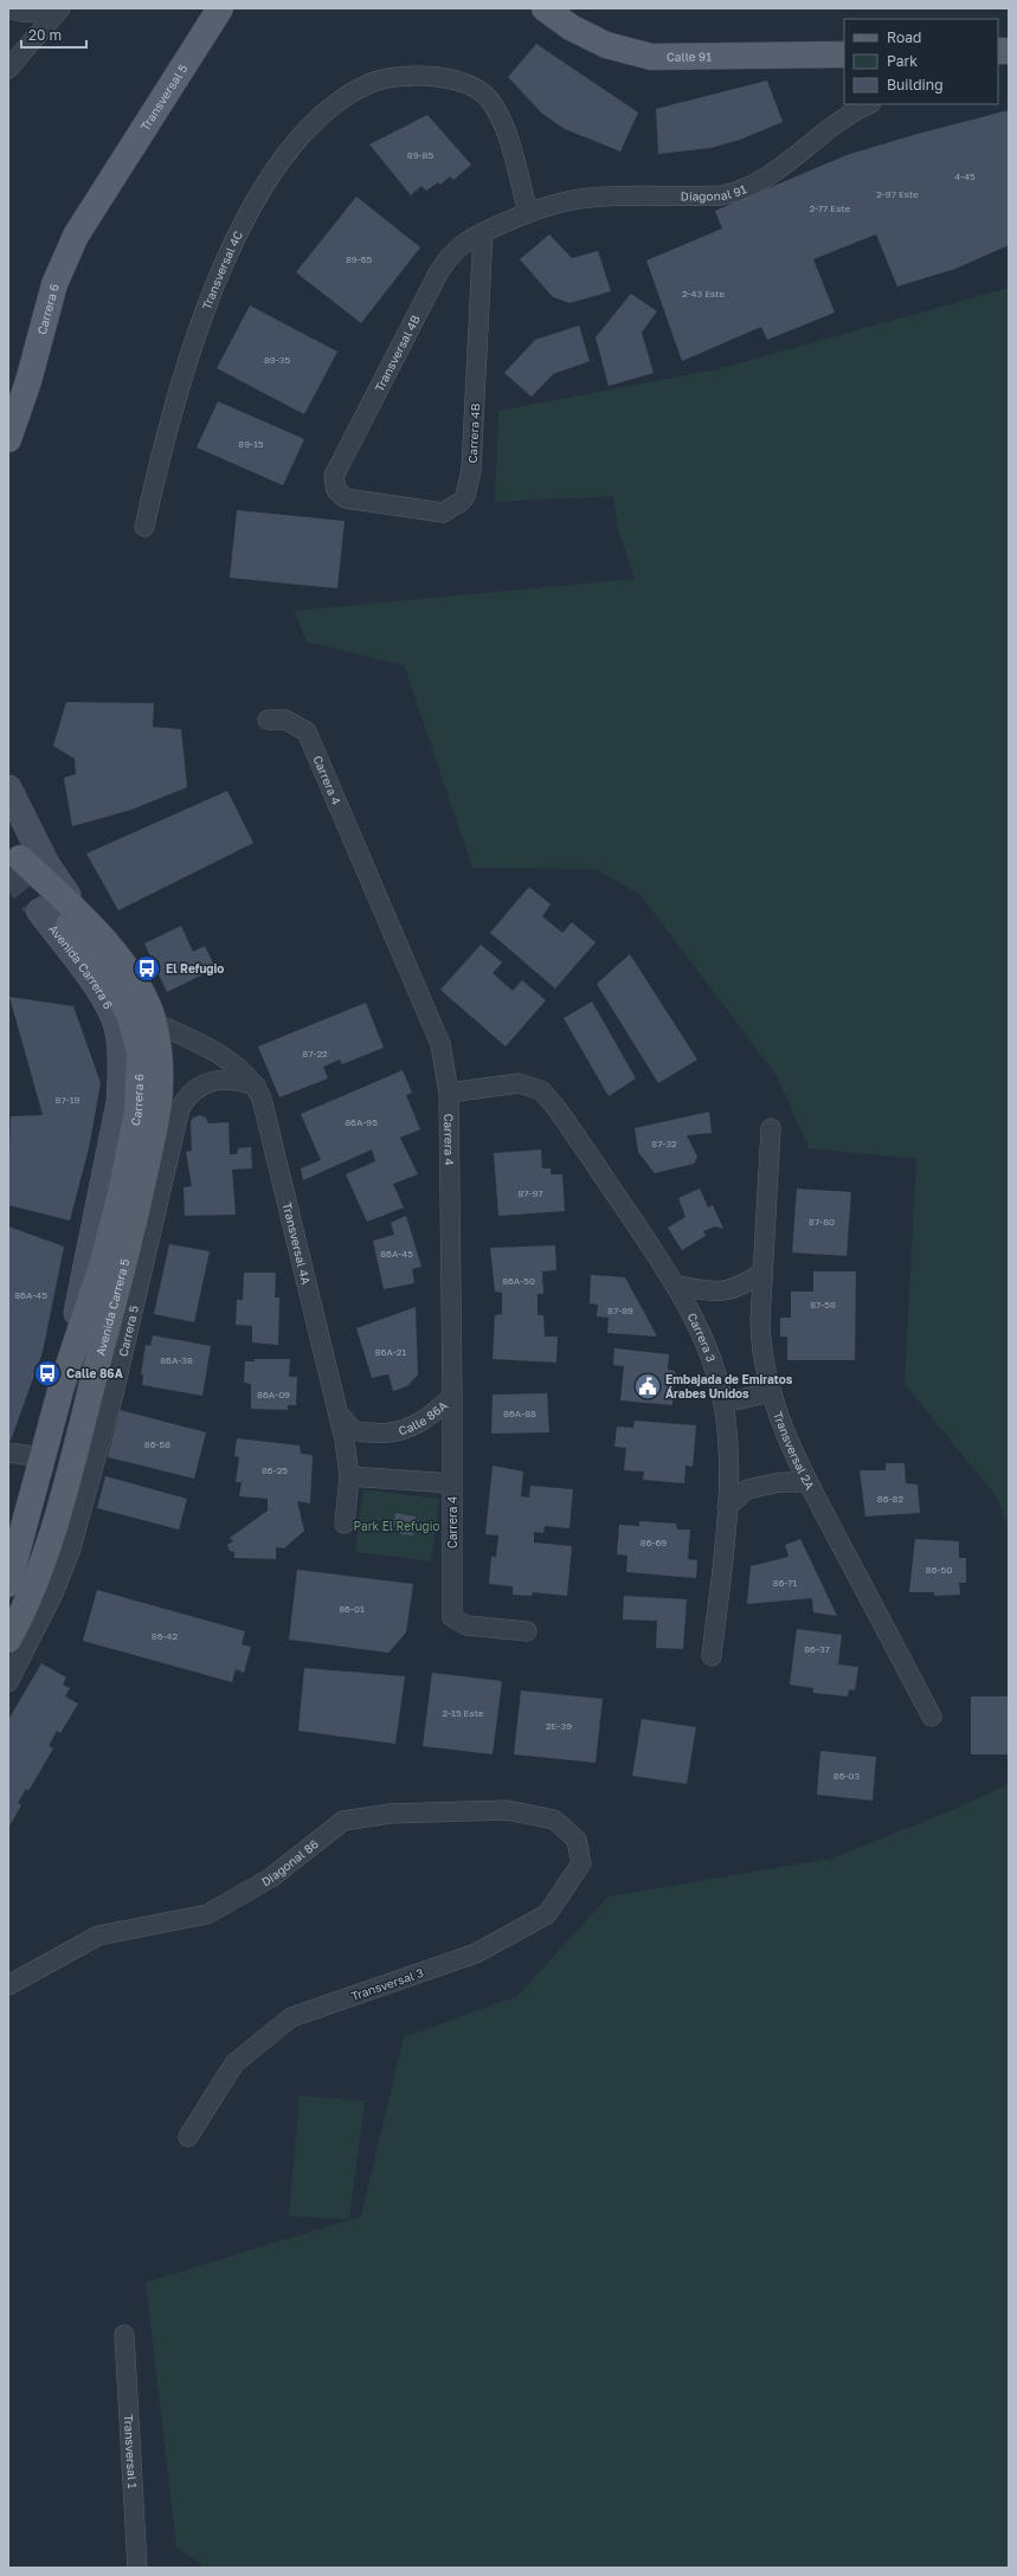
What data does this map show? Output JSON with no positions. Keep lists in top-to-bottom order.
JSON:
{
  "streets": {
    "main road": [
      "Calle 91",
      "Transversal 5",
      "Carrera 6",
      "Avenida Carrera 6",
      "Avenida Carrera 5"
    ],
    "street": [
      "Diagonal 91",
      "Transversal 4C",
      "Transversal 4B",
      "Carrera 4B",
      "Carrera 4",
      "Transversal 4A",
      "Carrera 5",
      "Carrera 3",
      "Calle 86A",
      "Transversal 2A",
      "Diagonal 86",
      "Transversal 3",
      "Transversal 1"
    ]
  },
  "crossings": [
    ["Transversal 5", "Carrera 6"],
    ["Diagonal 91", "Transversal 4C"],
    ["Diagonal 91", "Transversal 4B"],
    ["Diagonal 91", "Carrera 4B"],
    ["Carrera 6", "Avenida Carrera 6"],
    ["Transversal 4B", "Carrera 4B"],
    ["Carrera 4", "Carrera 3"],
    ["Carrera 4", "Calle 86A"],
    ["Transversal 4A", "Avenida Carrera 5"],
    ["Transversal 4A", "Carrera 5"],
    ["Transversal 4A", "Calle 86A"],
    ["Diagonal 86", "Transversal 3"]
  ],
  "parks": ["Park El Refugio"],
  "places": {
    "bus stop": ["El Refugio", "Calle 86A"],
    "public building": ["Embajada de Emiratos Árabes Unidos"]
  },
  "house_numbers": [
    "89-85",
    "4-45",
    "2-97 Este",
    "2-77 Este",
    "89-65",
    "2-43 Este",
    "89-35",
    "89-15",
    "87-22",
    "87-19",
    "86A-95",
    "87-32",
    "87-97",
    "87-80",
    "86A-45",
    "86A-50",
    "86A-45",
    "87-58",
    "87-89",
    "86A-21",
    "86A-38",
    "86A-09",
    "86A-88",
    "86-58",
    "86-25",
    "86-82",
    "86-69",
    "86-50",
    "86-71",
    "86-01",
    "86-42",
    "86-37",
    "2-15 Este",
    "2E-39",
    "86-03"
  ],
  "legend": ["Road", "Park", "Building"],
  "scale_bar": "20 m"
}
